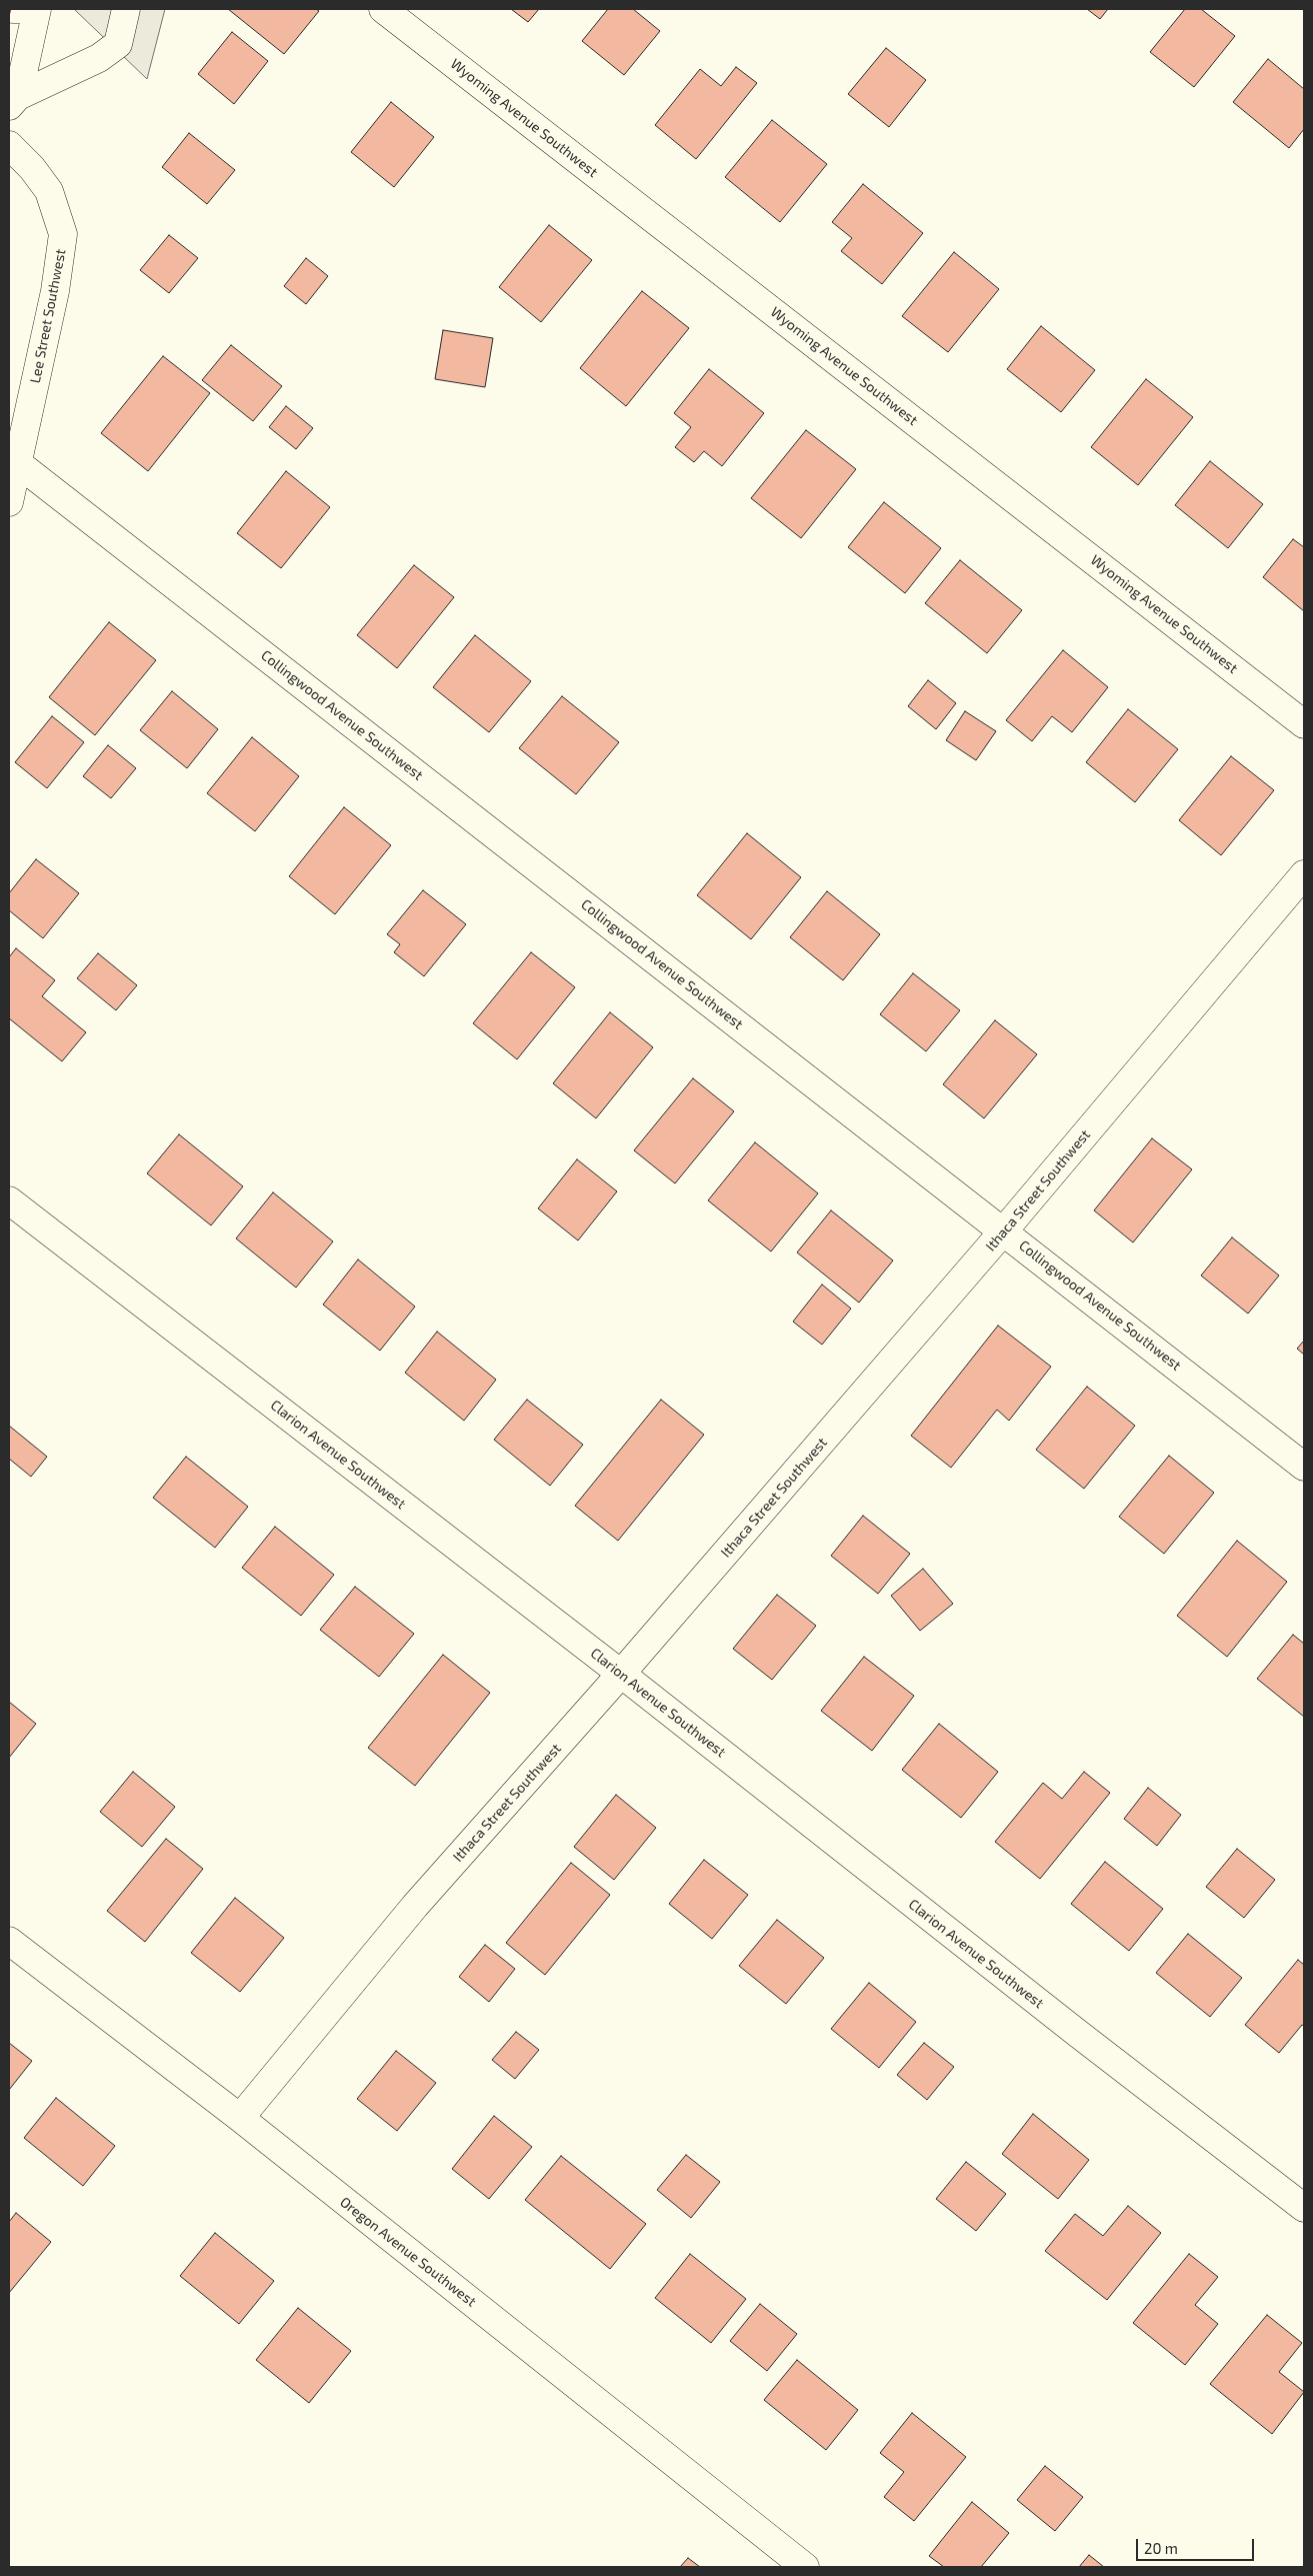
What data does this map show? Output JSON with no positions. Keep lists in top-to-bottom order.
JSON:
{
  "streets": {
    "street": [
      "Wyoming Avenue Southwest",
      "Lee Street Southwest",
      "Collingwood Avenue Southwest",
      "Ithaca Street Southwest",
      "Clarion Avenue Southwest",
      "Oregon Avenue Southwest"
    ]
  },
  "crossings": [
    ["Lee Street Southwest", "Collingwood Avenue Southwest"],
    ["Collingwood Avenue Southwest", "Ithaca Street Southwest"],
    ["Ithaca Street Southwest", "Clarion Avenue Southwest"],
    ["Ithaca Street Southwest", "Oregon Avenue Southwest"]
  ],
  "scale_bar": "20 m"
}
